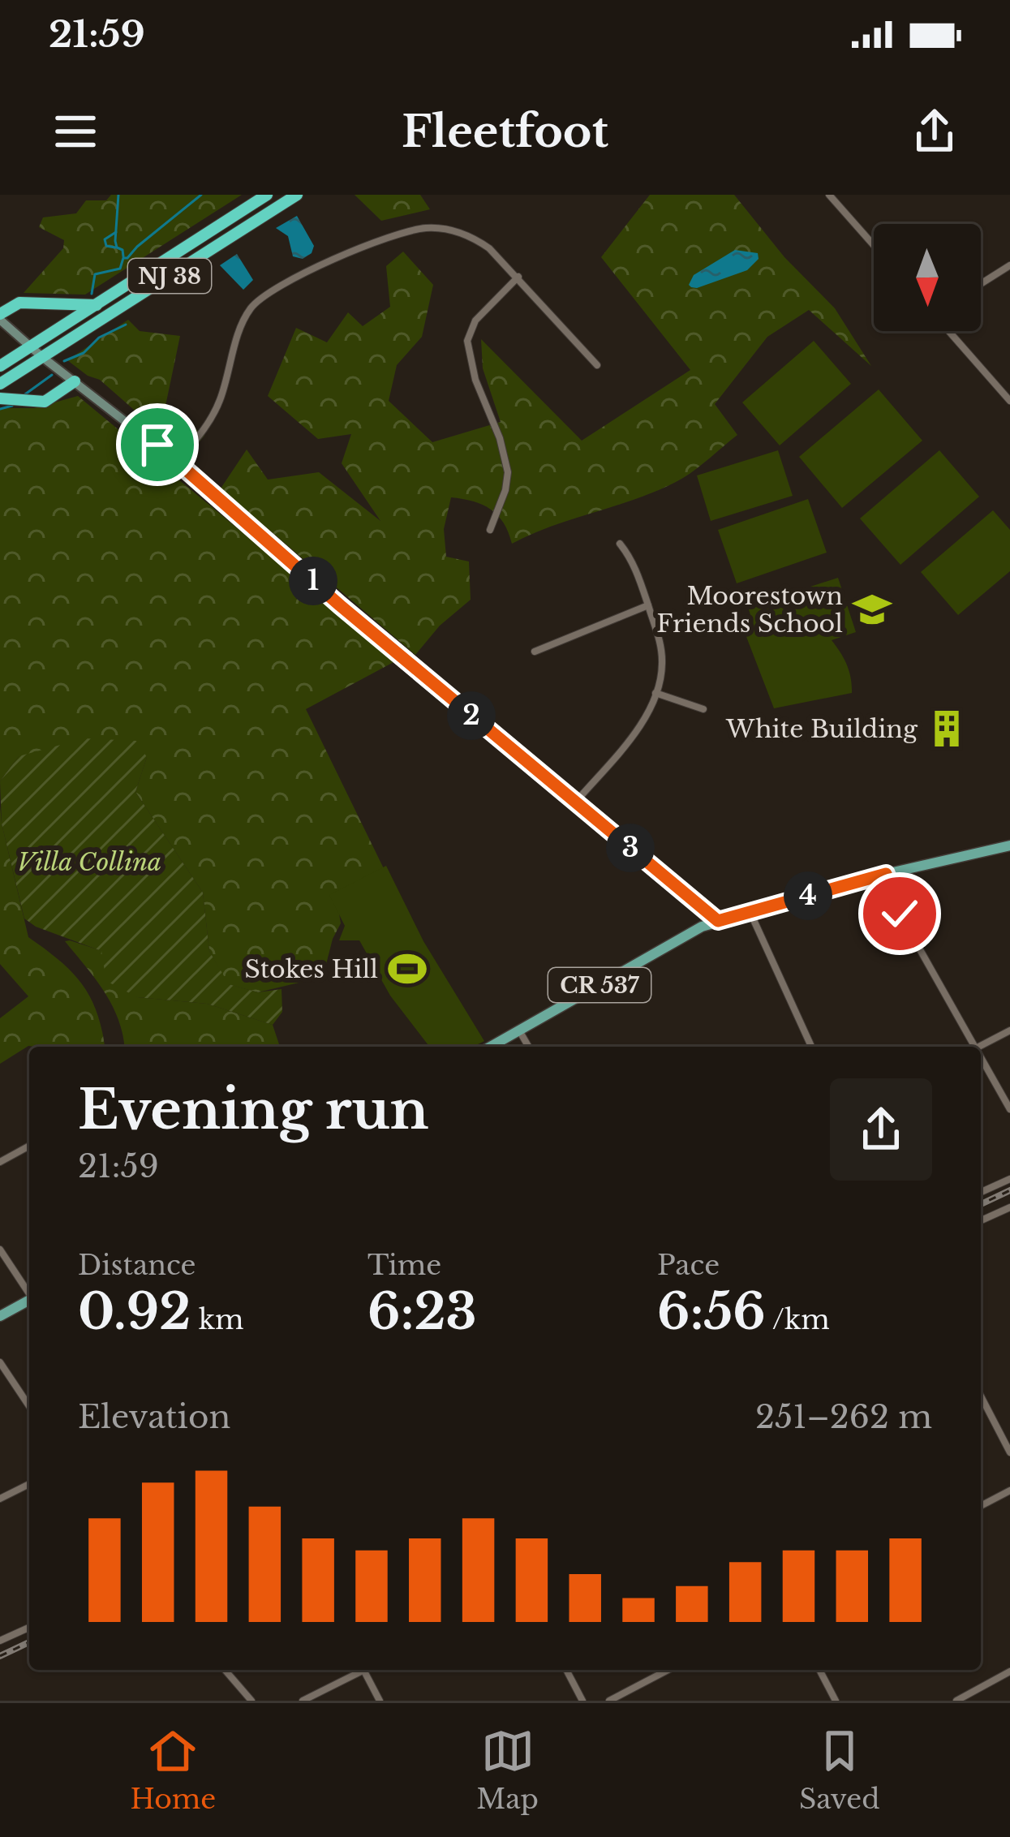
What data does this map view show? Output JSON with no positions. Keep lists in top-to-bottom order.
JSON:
{
  "streets": {
    "highway": ["NJ 38"],
    "main road": ["CR 537"]
  },
  "parks": ["Villa Collina"],
  "places": {
    "school or university": ["Moorestown Friends School"],
    "building": ["White Building"],
    "sports": ["Stokes Hill"]
  },
  "north": "bottom",
  "page": {
    "status": "21:59",
    "header": "Fleetfoot",
    "pins": [
      "1",
      "2",
      "3",
      "4"
    ],
    "heading": ["Evening run", "21:59"],
    "stats": [
      ["Distance", "0.92 km"],
      ["Time", "6:23"],
      ["Pace", "6:56 /km"]
    ],
    "chart": ["Elevation", "251–262 m"],
    "tabs": ["Home", "Map", "Saved"]
  }
}
